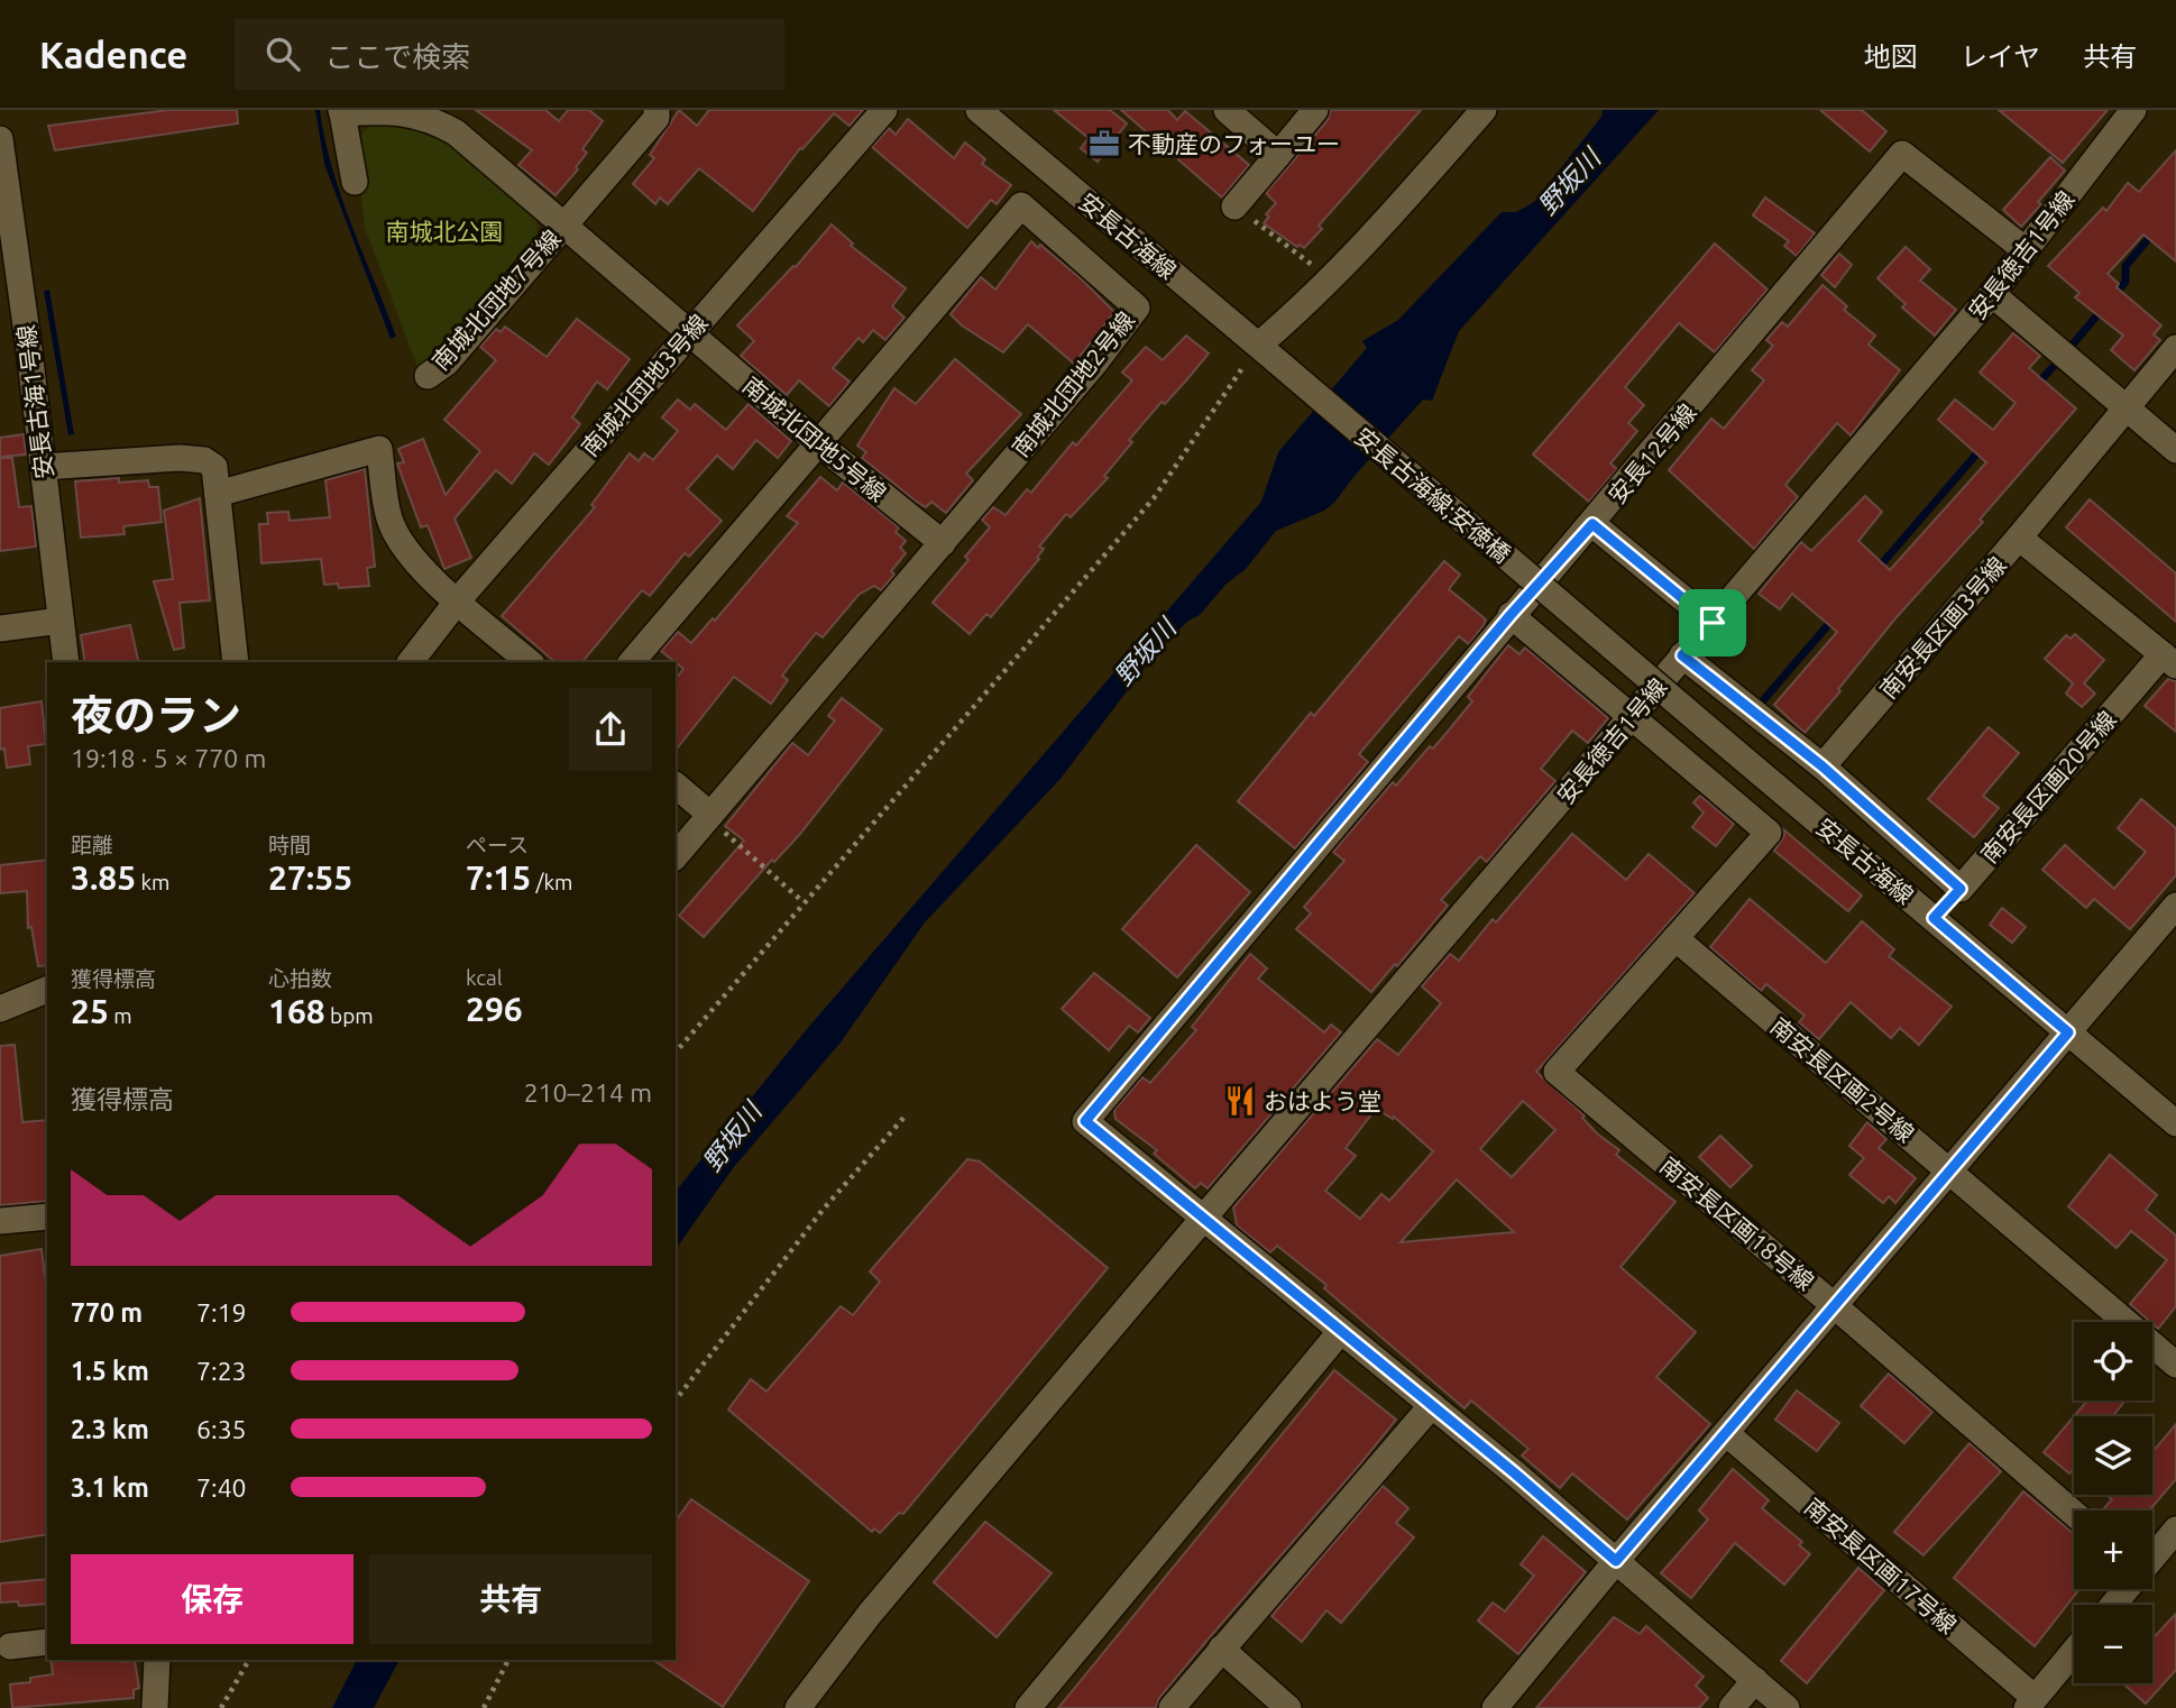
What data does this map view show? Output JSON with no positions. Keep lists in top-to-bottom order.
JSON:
{
  "streets": {
    "street": [
      "安長古海線",
      "安長徳吉1号線",
      "南城北団地7号線",
      "南城北団地2号線",
      "南城北団地3号線",
      "安長古海1号線",
      "南城北団地5号線",
      "安長12号線",
      "安長古海線;安徳橋",
      "南安長区画3号線",
      "南安長区画20号線",
      "南安長区画2号線",
      "南安長区画18号線",
      "南安長区画17号線"
    ]
  },
  "crossings": [
    ["安長古海線", "安長古海線;安徳橋"],
    ["安長古海線", "南安長区画20号線"],
    ["安長徳吉1号線", "安長12号線"],
    ["南城北団地7号線", "南城北団地3号線"],
    ["南城北団地7号線", "南城北団地5号線"],
    ["南城北団地2号線", "南城北団地5号線"],
    ["南城北団地3号線", "南城北団地5号線"],
    ["南安長区画2号線", "南安長区画18号線"]
  ],
  "water": ["野坂川"],
  "parks": ["南城北公園"],
  "places": {
    "office": ["不動産のフォーユー"],
    "restaurant": ["おはよう堂"]
  },
  "page": {
    "header": "Kadence",
    "search": "ここで検索",
    "nav": ["地図", "レイヤ", "共有"],
    "heading": ["夜のラン", "19:18 · 5 × 770 m"],
    "stats": [
      ["距離", "3.85 km"],
      ["時間", "27:55"],
      ["ペース", "7:15 /km"],
      ["獲得標高", "25 m"],
      ["心拍数", "168 bpm"],
      ["kcal", "296"]
    ],
    "chart": ["獲得標高", "210–214 m"],
    "list": [
      {
        "name": "770 m",
        "note": "7:19"
      },
      {
        "name": "1.5 km",
        "note": "7:23"
      },
      {
        "name": "2.3 km",
        "note": "6:35"
      },
      {
        "name": "3.1 km",
        "note": "7:40"
      }
    ],
    "map_buttons": ["+", "−"],
    "buttons": ["保存", "共有"]
  }
}
